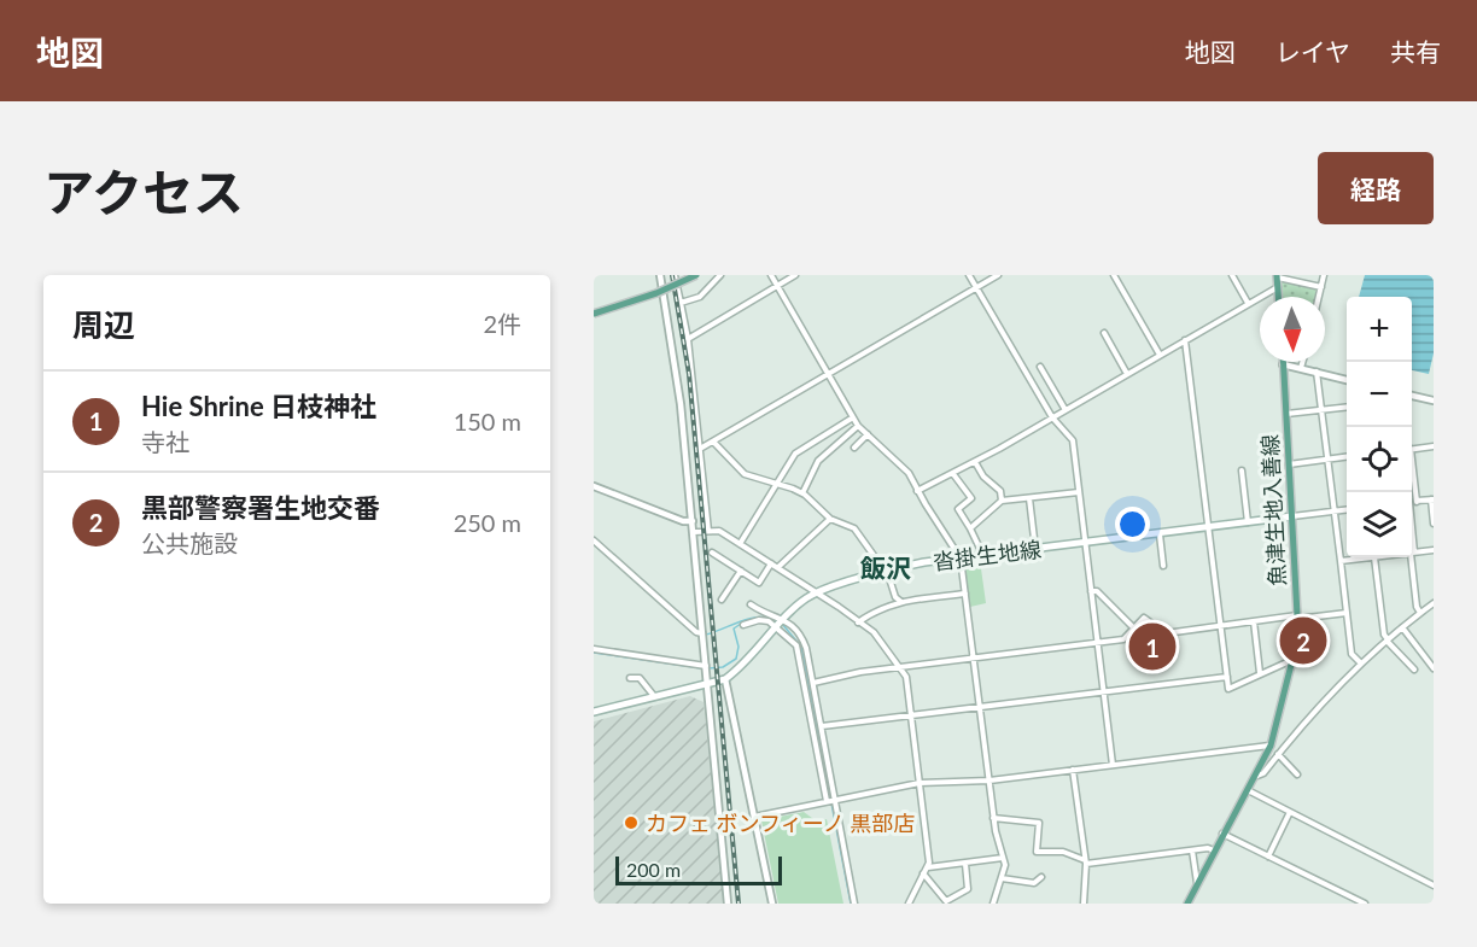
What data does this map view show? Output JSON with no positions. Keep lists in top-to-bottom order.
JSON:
{
  "streets": {
    "main road": ["魚津生地入善線", "沓掛生地線"]
  },
  "crossings": [
    ["魚津生地入善線", "沓掛生地線"]
  ],
  "districts": ["飯沢"],
  "places": ["カフェ ボンフィーノ 黒部店"],
  "scale_bar": "200 m",
  "north": "bottom",
  "page": {
    "header": "地図",
    "nav": ["地図", "レイヤ", "共有"],
    "title": "アクセス",
    "buttons": "経路",
    "heading": ["周辺", "2件"],
    "map_buttons": ["+", "−"],
    "list": [
      {
        "mark": "1",
        "name": "Hie Shrine 日枝神社",
        "note": "寺社",
        "value": "150 m"
      },
      {
        "mark": "2",
        "name": "黒部警察署生地交番",
        "note": "公共施設",
        "value": "250 m"
      }
    ],
    "pins": ["2", "1"],
    "scale": "200 m"
  }
}
